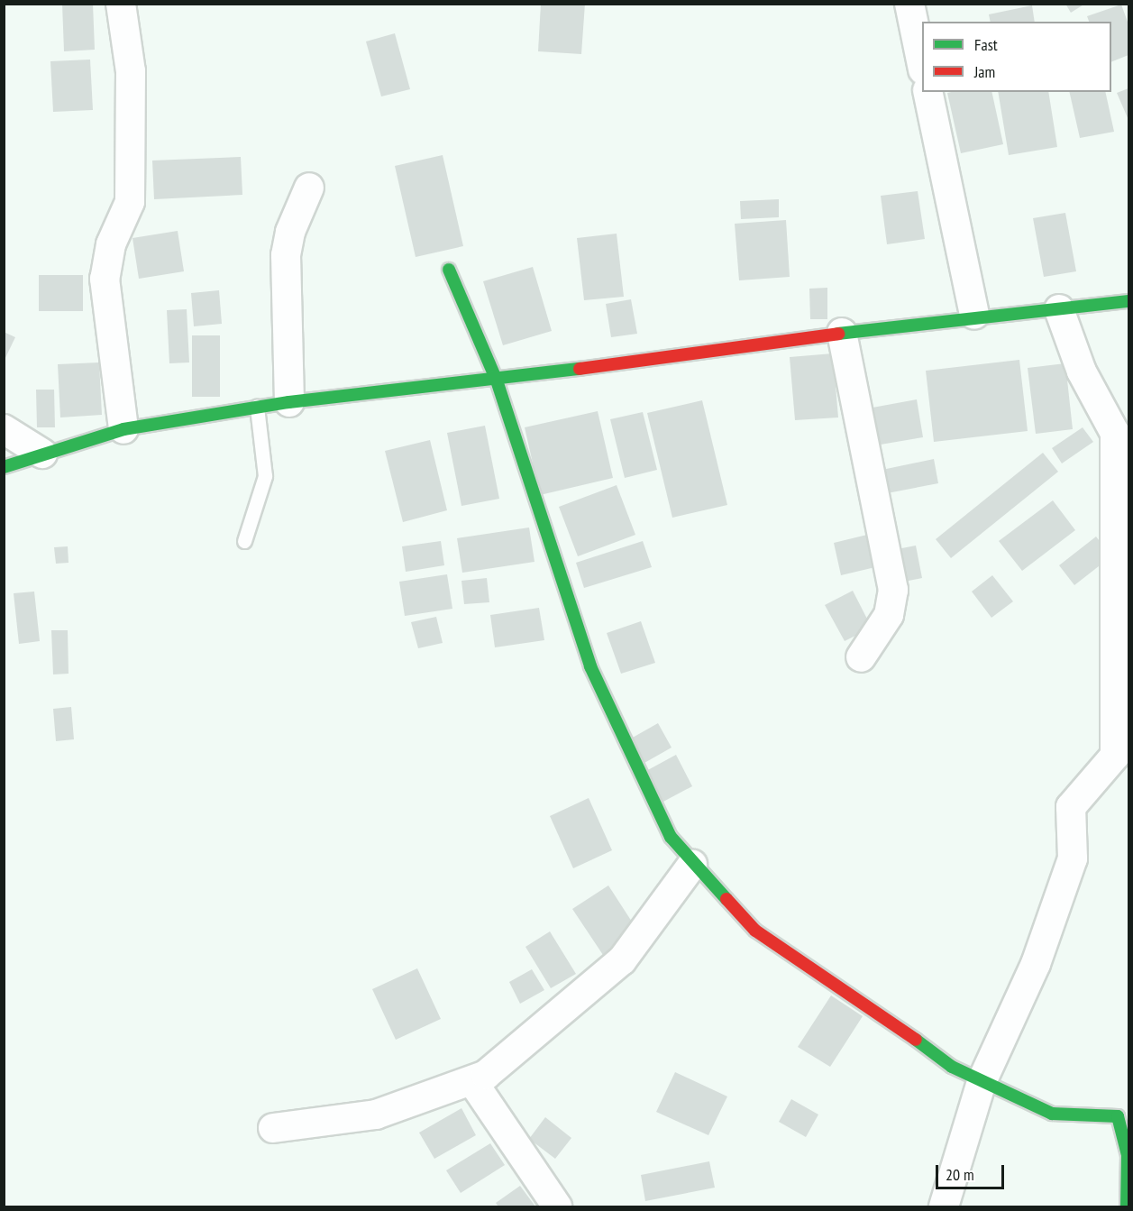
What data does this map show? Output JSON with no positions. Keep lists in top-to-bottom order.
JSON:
{
  "legend": ["Fast", "Jam"],
  "scale_bar": "20 m"
}
